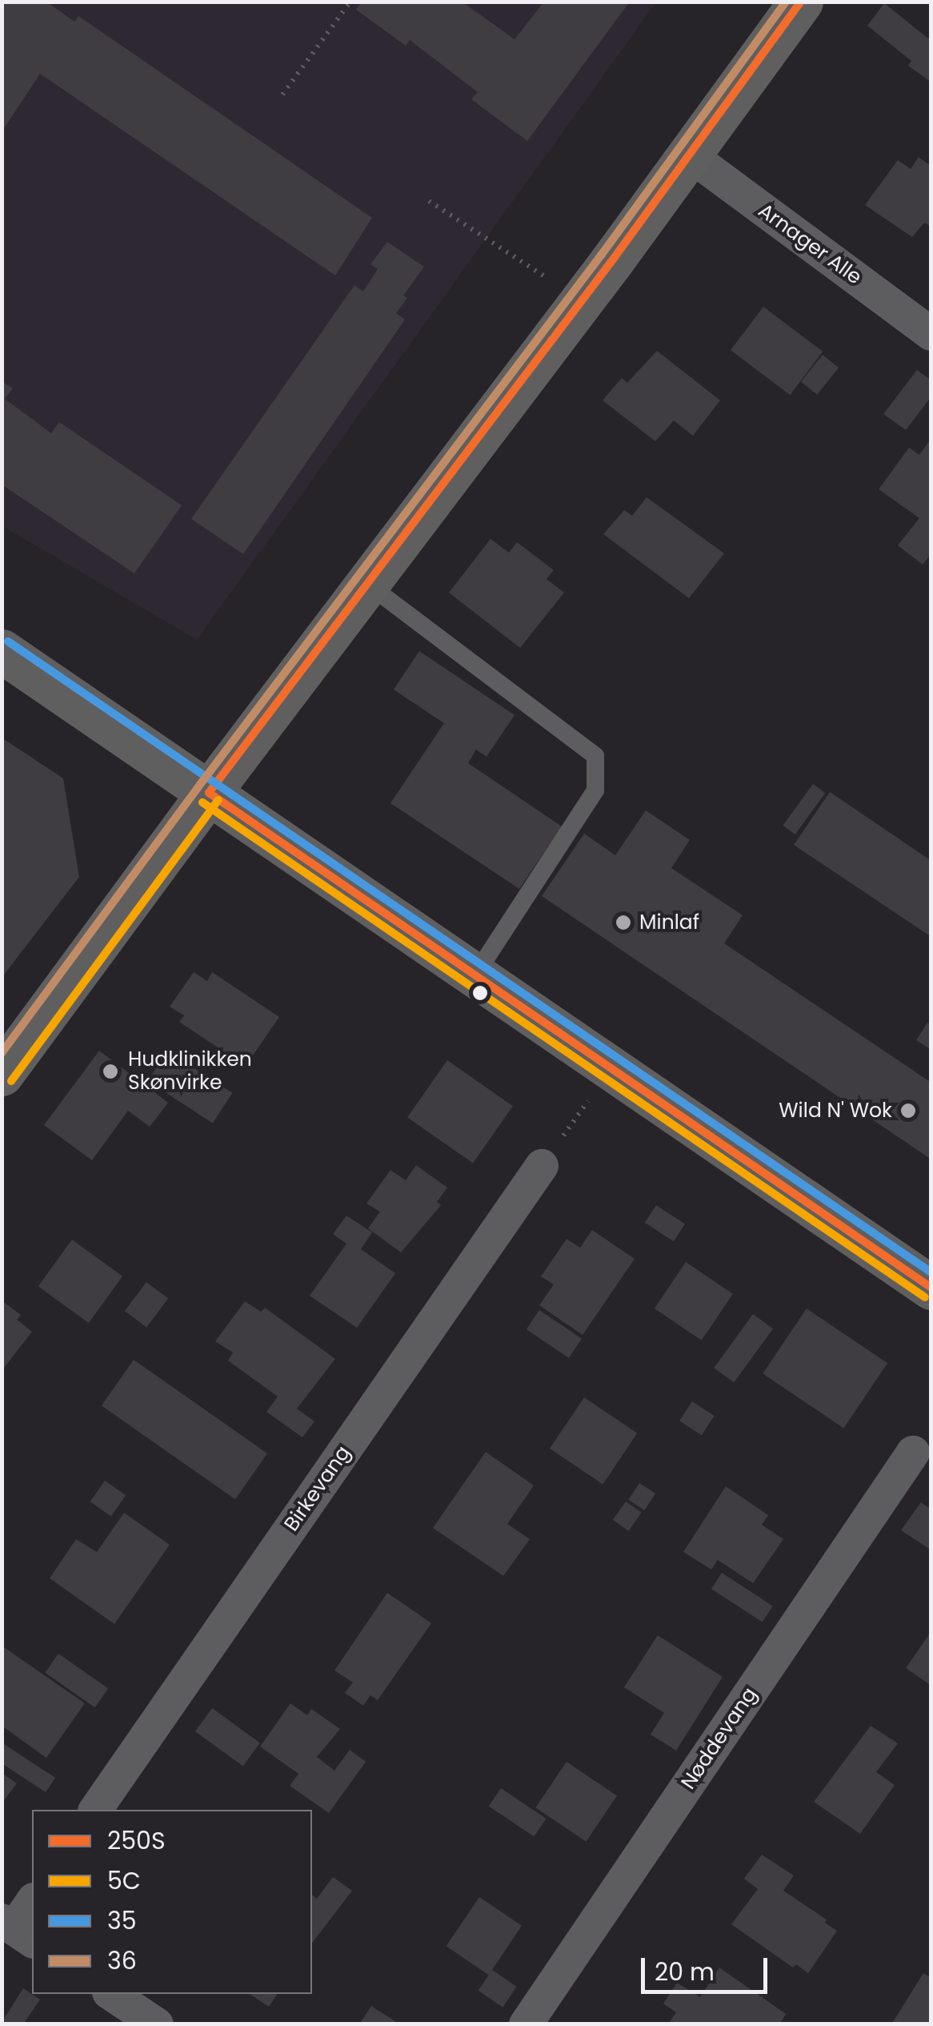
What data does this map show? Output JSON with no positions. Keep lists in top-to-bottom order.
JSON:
{
  "streets": {
    "street": ["Arnager Alle", "Birkevang", "Nøddevang"]
  },
  "places": ["Minlaf", "Hudklinikken Skønvirke", "Wild N' Wok"],
  "lines": [
    "transit line 250S",
    "transit line 36",
    "transit line 35",
    "transit line 5C"
  ],
  "legend": [
    "250S",
    "5C",
    "35",
    "36"
  ],
  "scale_bar": "20 m"
}
